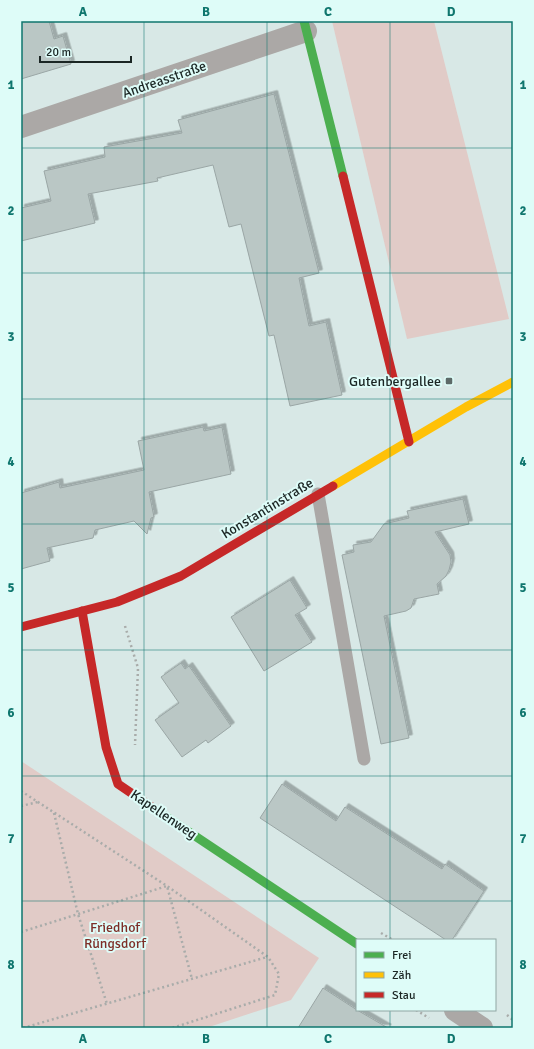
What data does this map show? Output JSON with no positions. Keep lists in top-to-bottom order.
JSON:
{
  "streets": {
    "street": ["Andreasstraße", "Konstantinstraße", "Kapellenweg"]
  },
  "crossings": [
    ["Konstantinstraße", "Kapellenweg"]
  ],
  "parks": ["Friedhof Rüngsdorf"],
  "places": {
    "transit": ["Gutenbergallee"]
  },
  "legend": ["Frei", "Zäh", "Stau"],
  "scale_bar": "20 m",
  "grid": {
    "columns": [
      "A",
      "B",
      "C",
      "D"
    ],
    "rows": [
      "1",
      "2",
      "3",
      "4",
      "5",
      "6",
      "7",
      "8"
    ]
  }
}
